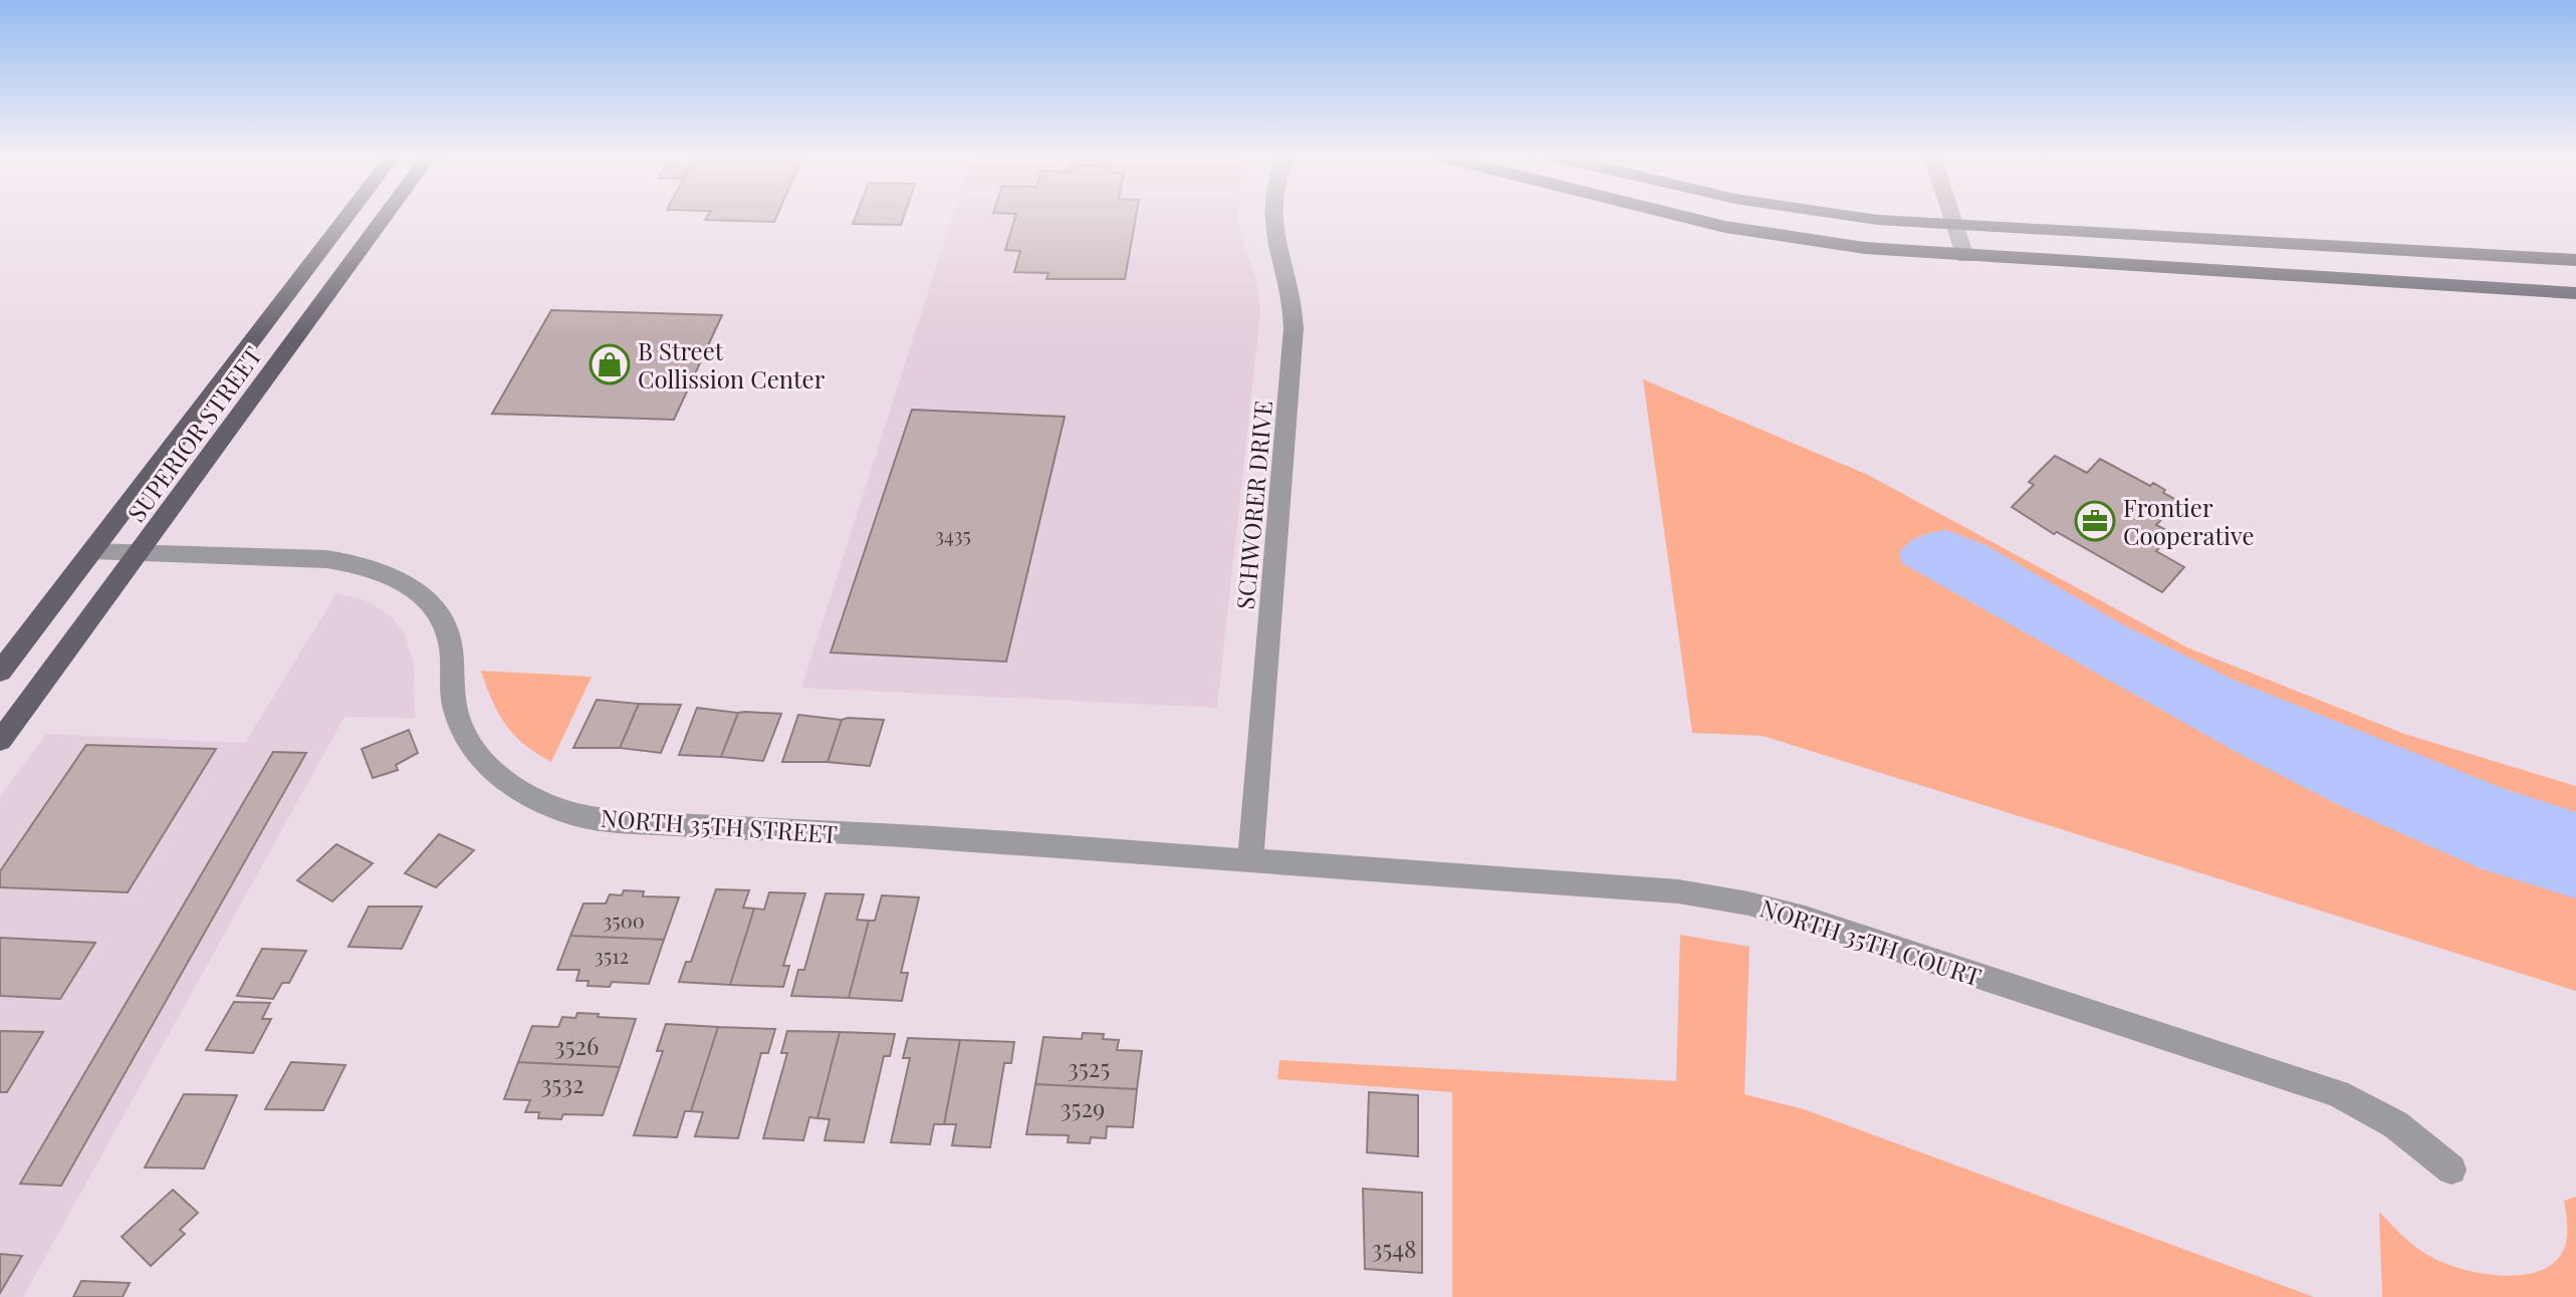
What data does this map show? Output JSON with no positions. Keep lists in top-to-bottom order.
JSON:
{
  "streets": {
    "main road": ["SUPERIOR STREET"],
    "street": ["SCHWORER DRIVE", "NORTH 35TH STREET", "NORTH 35TH COURT"]
  },
  "crossings": [
    ["SUPERIOR STREET", "NORTH 35TH STREET"],
    ["SCHWORER DRIVE", "NORTH 35TH STREET"],
    ["SCHWORER DRIVE", "NORTH 35TH COURT"],
    ["NORTH 35TH STREET", "NORTH 35TH COURT"]
  ],
  "places": {
    "shop": ["B Street Collission Center"],
    "office": ["Frontier Cooperative"]
  },
  "house_numbers": [
    "3435",
    "3500",
    "3512",
    "3526",
    "3525",
    "3532",
    "3529",
    "3548"
  ]
}
